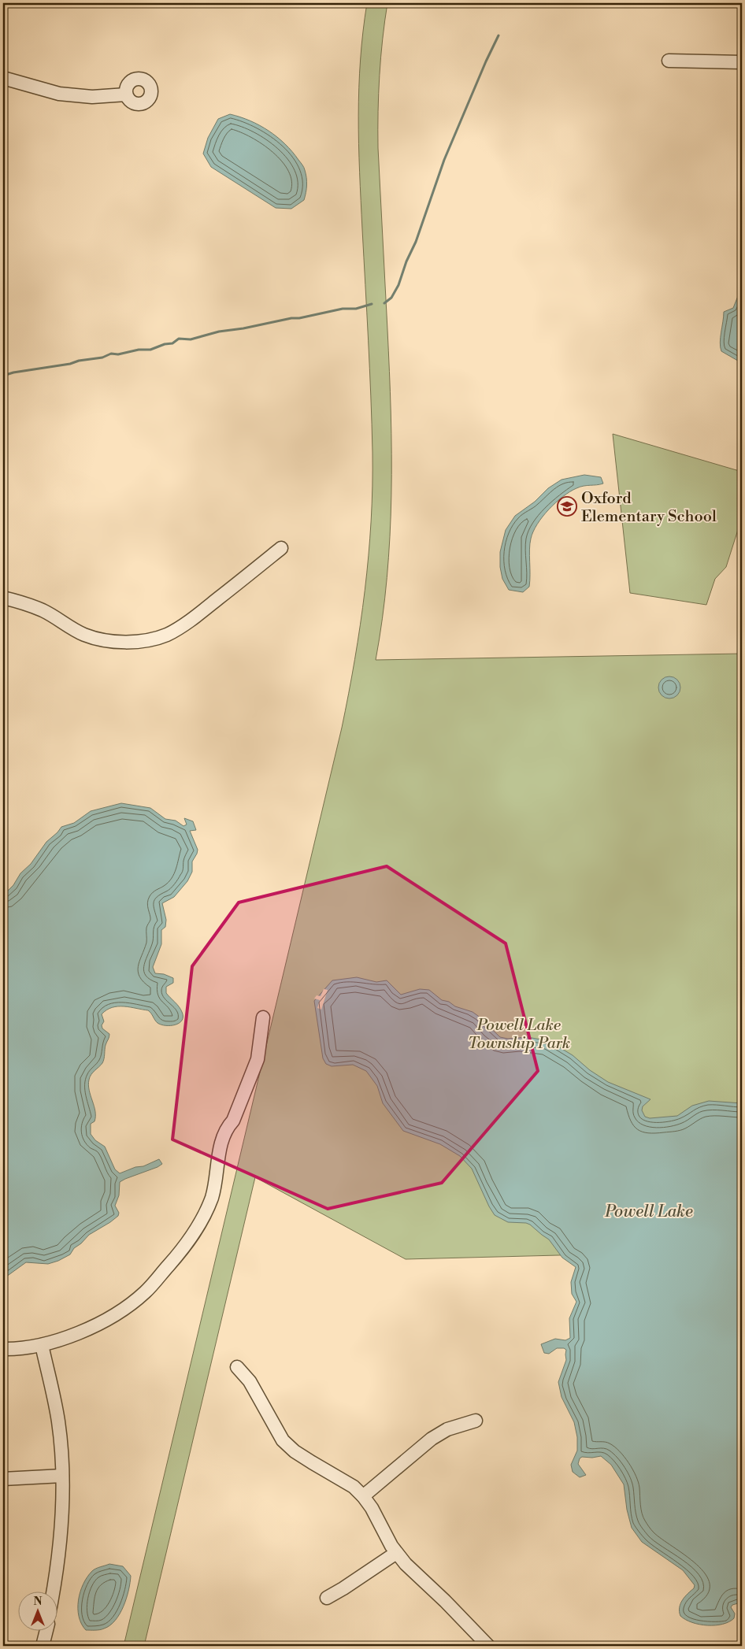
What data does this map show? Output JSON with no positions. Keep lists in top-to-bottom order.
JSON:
{
  "water": ["Powell Lake"],
  "parks": ["Powell Lake Township Park"],
  "places": {
    "school or university": ["Oxford Elementary School"]
  },
  "north": "top"
}
